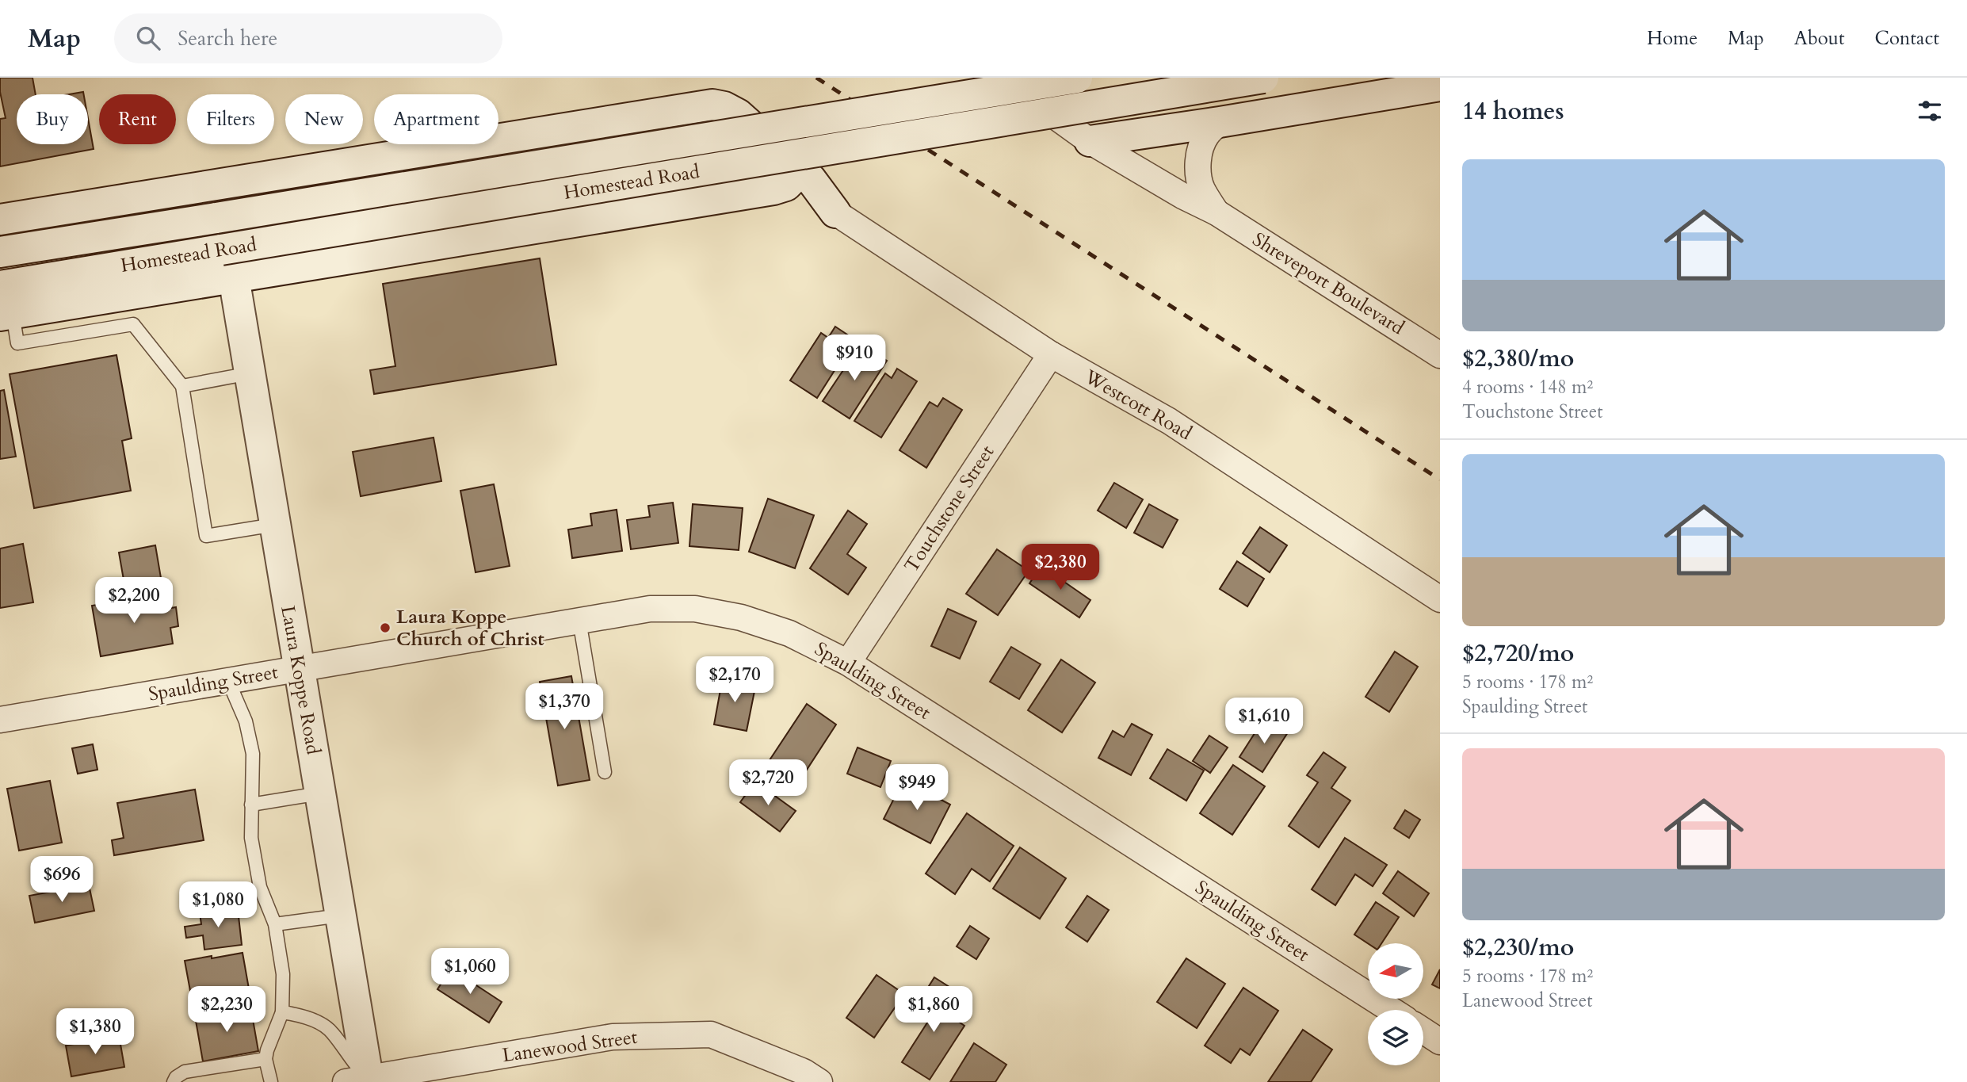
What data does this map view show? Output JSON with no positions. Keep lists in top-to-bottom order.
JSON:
{
  "streets": {
    "main road": ["Homestead Road", "Laura Koppe Road"],
    "street": [
      "Shreveport Boulevard",
      "Westcott Road",
      "Touchstone Street",
      "Spaulding Street",
      "Lanewood Street"
    ]
  },
  "crossings": [
    ["Westcott Road", "Touchstone Street"],
    ["Touchstone Street", "Spaulding Street"],
    ["Laura Koppe Road", "Spaulding Street"],
    ["Laura Koppe Road", "Lanewood Street"]
  ],
  "places": ["Laura Koppe Church of Christ"],
  "north": "left",
  "page": {
    "header": "Map",
    "search": "Search here",
    "nav": [
      "Home",
      "Map",
      "About",
      "Contact"
    ],
    "heading": "14 homes",
    "chip": [
      "Buy",
      "Rent",
      "Filters",
      "New",
      "Apartment"
    ],
    "list": [
      {
        "name": "$2,380/mo",
        "note": "4 rooms · 148 m² · Touchstone Street"
      },
      {
        "name": "$2,720/mo",
        "note": "5 rooms · 178 m² · Spaulding Street"
      },
      {
        "name": "$2,230/mo",
        "note": "5 rooms · 178 m² · Lanewood Street"
      }
    ],
    "price": [
      "$910",
      "$2,380",
      "$2,200",
      "$2,170",
      "$1,370",
      "$1,610",
      "$2,720",
      "$949",
      "$696",
      "$1,080",
      "$1,060",
      "$2,230",
      "$1,860",
      "$1,380"
    ]
  }
}
